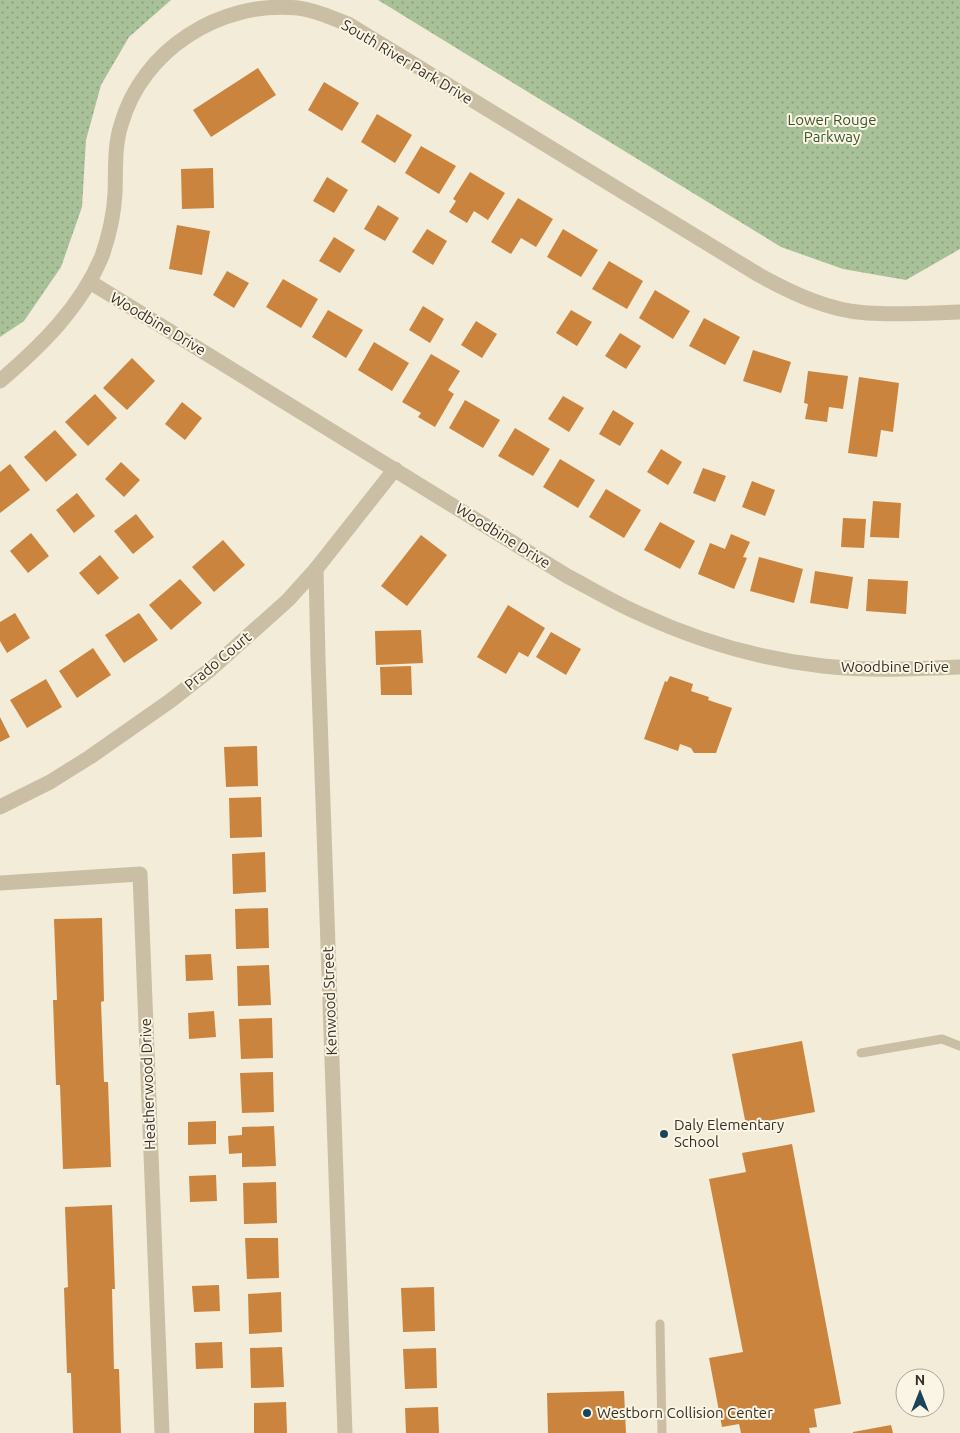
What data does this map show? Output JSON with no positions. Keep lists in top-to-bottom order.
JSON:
{
  "streets": {
    "street": [
      "South River Park Drive",
      "Woodbine Drive",
      "Prado Court",
      "Kenwood Street",
      "Heatherwood Drive"
    ]
  },
  "crossings": [
    ["South River Park Drive", "Woodbine Drive"],
    ["Woodbine Drive", "Prado Court"],
    ["Prado Court", "Kenwood Street"]
  ],
  "parks": ["Lower Rouge Parkway"],
  "places": ["Daly Elementary School", "Westborn Collision Center"],
  "north": "top"
}
